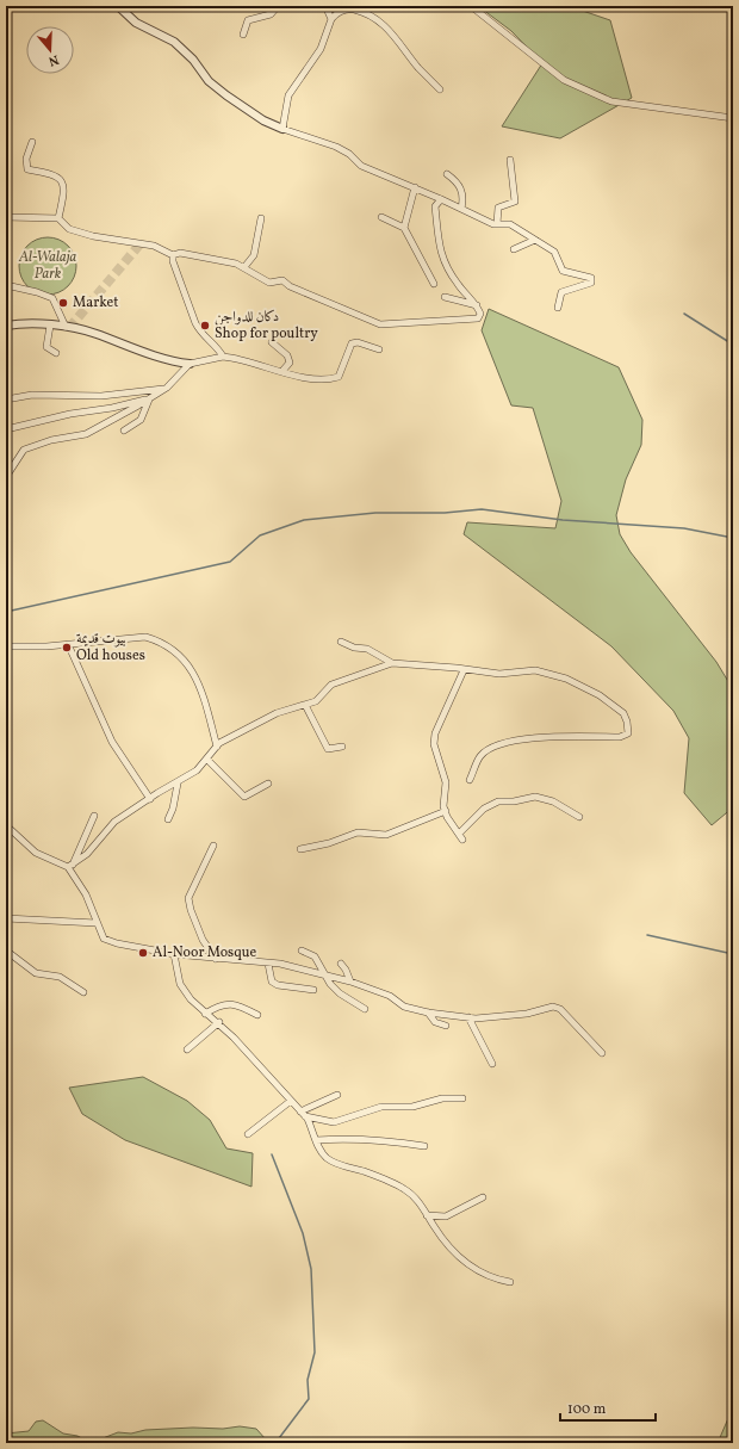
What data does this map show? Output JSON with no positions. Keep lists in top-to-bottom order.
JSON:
{
  "parks": ["Al-Walaja Park"],
  "places": [
    "Market",
    "دكان للدواجن Shop for poultry",
    "بيوت قديمة Old houses",
    "Al-Noor Mosque"
  ],
  "scale_bar": "100 m",
  "north": "bottom"
}
